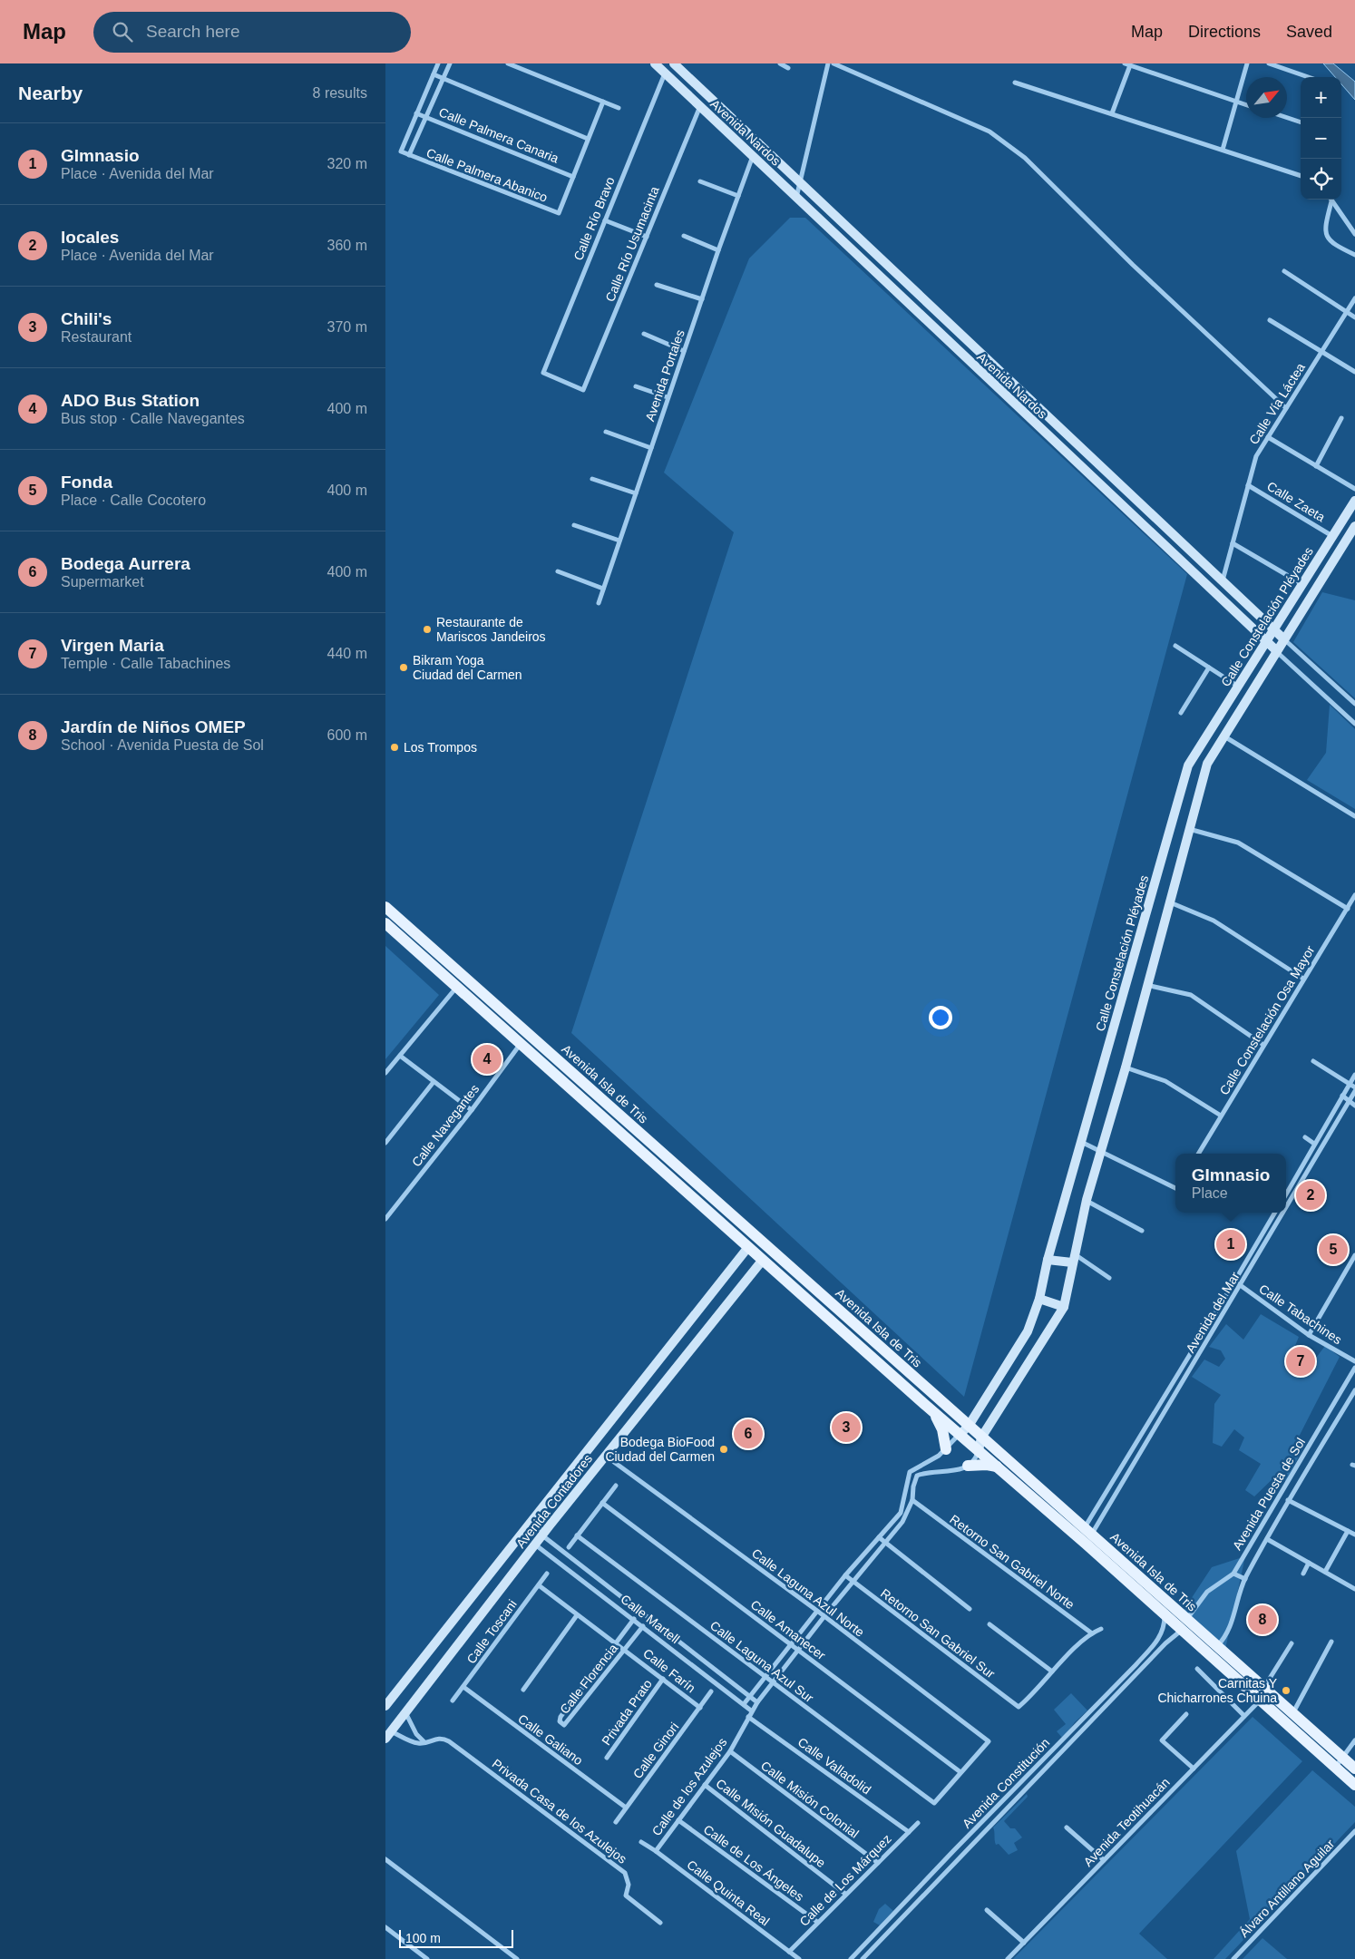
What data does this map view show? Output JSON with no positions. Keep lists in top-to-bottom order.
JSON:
{
  "streets": {
    "main road": [
      "Avenida Nardos",
      "Calle Constelación Pléyades",
      "Avenida Isla de Tris",
      "Avenida Contadores"
    ],
    "street": [
      "Calle Palmera Canaria",
      "Calle Palmera Abanico",
      "Calle Río Bravo",
      "Calle Río Usumacinta",
      "Avenida Portales",
      "Calle Vía Láctea",
      "Calle Zaeta",
      "Calle Constelación Osa Mayor",
      "Calle Navegantes",
      "Avenida del Mar",
      "Calle Tabachines",
      "Avenida Puesta de Sol",
      "Retorno San Gabriel Norte",
      "Calle Laguna Azul Norte",
      "Calle Martell",
      "Calle Amanecer",
      "Calle Toscani",
      "Retorno San Gabriel Sur",
      "Calle Laguna Azul Sur",
      "Calle Farín",
      "Calle Florencia",
      "Privada Prato",
      "Calle Galiano",
      "Calle Ginori",
      "Calle Valladolid",
      "Avenida Constitución",
      "Calle de los Azulejos",
      "Calle Misión Colonial",
      "Privada Casa de los Azulejos",
      "Avenida Teotihuacán",
      "Calle Misión Guadalupe",
      "Calle de Los Ángeles",
      "Calle de Los Márquez",
      "Álvaro Antillano Aguilar",
      "Calle Quinta Real"
    ]
  },
  "crossings": [
    ["Avenida Nardos", "Calle Río Bravo"],
    ["Avenida Nardos", "Calle Río Usumacinta"],
    ["Avenida Nardos", "Avenida Portales"],
    ["Avenida Nardos", "Calle Vía Láctea"],
    ["Avenida Nardos", "Calle Constelación Pléyades"],
    ["Calle Palmera Canaria", "Calle Palmera Abanico"],
    ["Calle Río Bravo", "Calle Río Usumacinta"],
    ["Calle Vía Láctea", "Calle Zaeta"],
    ["Calle Zaeta", "Calle Constelación Pléyades"],
    ["Calle Constelación Pléyades", "Avenida Isla de Tris"],
    ["Avenida Isla de Tris", "Calle Navegantes"],
    ["Avenida Isla de Tris", "Avenida del Mar"],
    ["Avenida Isla de Tris", "Avenida Puesta de Sol"],
    ["Avenida Isla de Tris", "Avenida Contadores"],
    ["Avenida Isla de Tris", "Avenida Constitución"],
    ["Avenida Isla de Tris", "Avenida Teotihuacán"],
    ["Avenida del Mar", "Calle Tabachines"],
    ["Avenida Contadores", "Calle Martell"],
    ["Retorno San Gabriel Norte", "Calle de los Azulejos"],
    ["Calle Laguna Azul Norte", "Calle Amanecer"],
    ["Calle Laguna Azul Norte", "Calle Laguna Azul Sur"],
    ["Calle Laguna Azul Norte", "Calle de los Azulejos"],
    ["Calle Martell", "Calle Florencia"],
    ["Calle Martell", "Calle de los Azulejos"],
    ["Calle Amanecer", "Calle Laguna Azul Sur"],
    ["Calle Amanecer", "Calle de los Azulejos"],
    ["Calle Toscani", "Calle Farín"],
    ["Calle Toscani", "Calle Galiano"],
    ["Retorno San Gabriel Sur", "Calle de los Azulejos"],
    ["Calle Laguna Azul Sur", "Calle de los Azulejos"],
    ["Calle Farín", "Calle Florencia"],
    ["Calle Farín", "Privada Prato"],
    ["Calle Farín", "Calle Ginori"],
    ["Calle Galiano", "Calle Ginori"],
    ["Calle Valladolid", "Calle de los Azulejos"],
    ["Calle Valladolid", "Calle de Los Márquez"],
    ["Calle de los Azulejos", "Calle Misión Colonial"],
    ["Calle de los Azulejos", "Calle Misión Guadalupe"],
    ["Calle de los Azulejos", "Calle de Los Ángeles"],
    ["Calle de los Azulejos", "Calle Quinta Real"],
    ["Calle Misión Colonial", "Calle de Los Márquez"],
    ["Calle Misión Guadalupe", "Calle de Los Márquez"],
    ["Calle de Los Ángeles", "Calle de Los Márquez"],
    ["Calle de Los Márquez", "Calle Quinta Real"]
  ],
  "places": [
    "Restaurante de Mariscos Jandeiros",
    "Bikram Yoga Ciudad del Carmen",
    "Los Trompos",
    "Bodega BioFood Ciudad del Carmen",
    "Carnitas Y Chicharrones Chuina"
  ],
  "scale_bar": "100 m",
  "north": "top right",
  "page": {
    "header": "Map",
    "search": "Search here",
    "nav": ["Map", "Directions", "Saved"],
    "heading": ["Nearby", "8 results"],
    "map_buttons": ["+", "−"],
    "list": [
      {
        "mark": "1",
        "name": "GImnasio",
        "note": "Place · Avenida del Mar",
        "value": "320 m"
      },
      {
        "mark": "2",
        "name": "locales",
        "note": "Place · Avenida del Mar",
        "value": "360 m"
      },
      {
        "mark": "3",
        "name": "Chili's",
        "note": "Restaurant",
        "value": "370 m"
      },
      {
        "mark": "4",
        "name": "ADO Bus Station",
        "note": "Bus stop · Calle Navegantes",
        "value": "400 m"
      },
      {
        "mark": "5",
        "name": "Fonda",
        "note": "Place · Calle Cocotero",
        "value": "400 m"
      },
      {
        "mark": "6",
        "name": "Bodega Aurrera",
        "note": "Supermarket",
        "value": "400 m"
      },
      {
        "mark": "7",
        "name": "Virgen Maria",
        "note": "Temple · Calle Tabachines",
        "value": "440 m"
      },
      {
        "mark": "8",
        "name": "Jardín de Niños OMEP",
        "note": "School · Avenida Puesta de Sol",
        "value": "600 m"
      }
    ],
    "pins": [
      "4",
      "2",
      "1",
      "5",
      "7",
      "3",
      "6",
      "8"
    ],
    "popup": ["GImnasio", "Place"],
    "scale": "100 m"
  }
}
